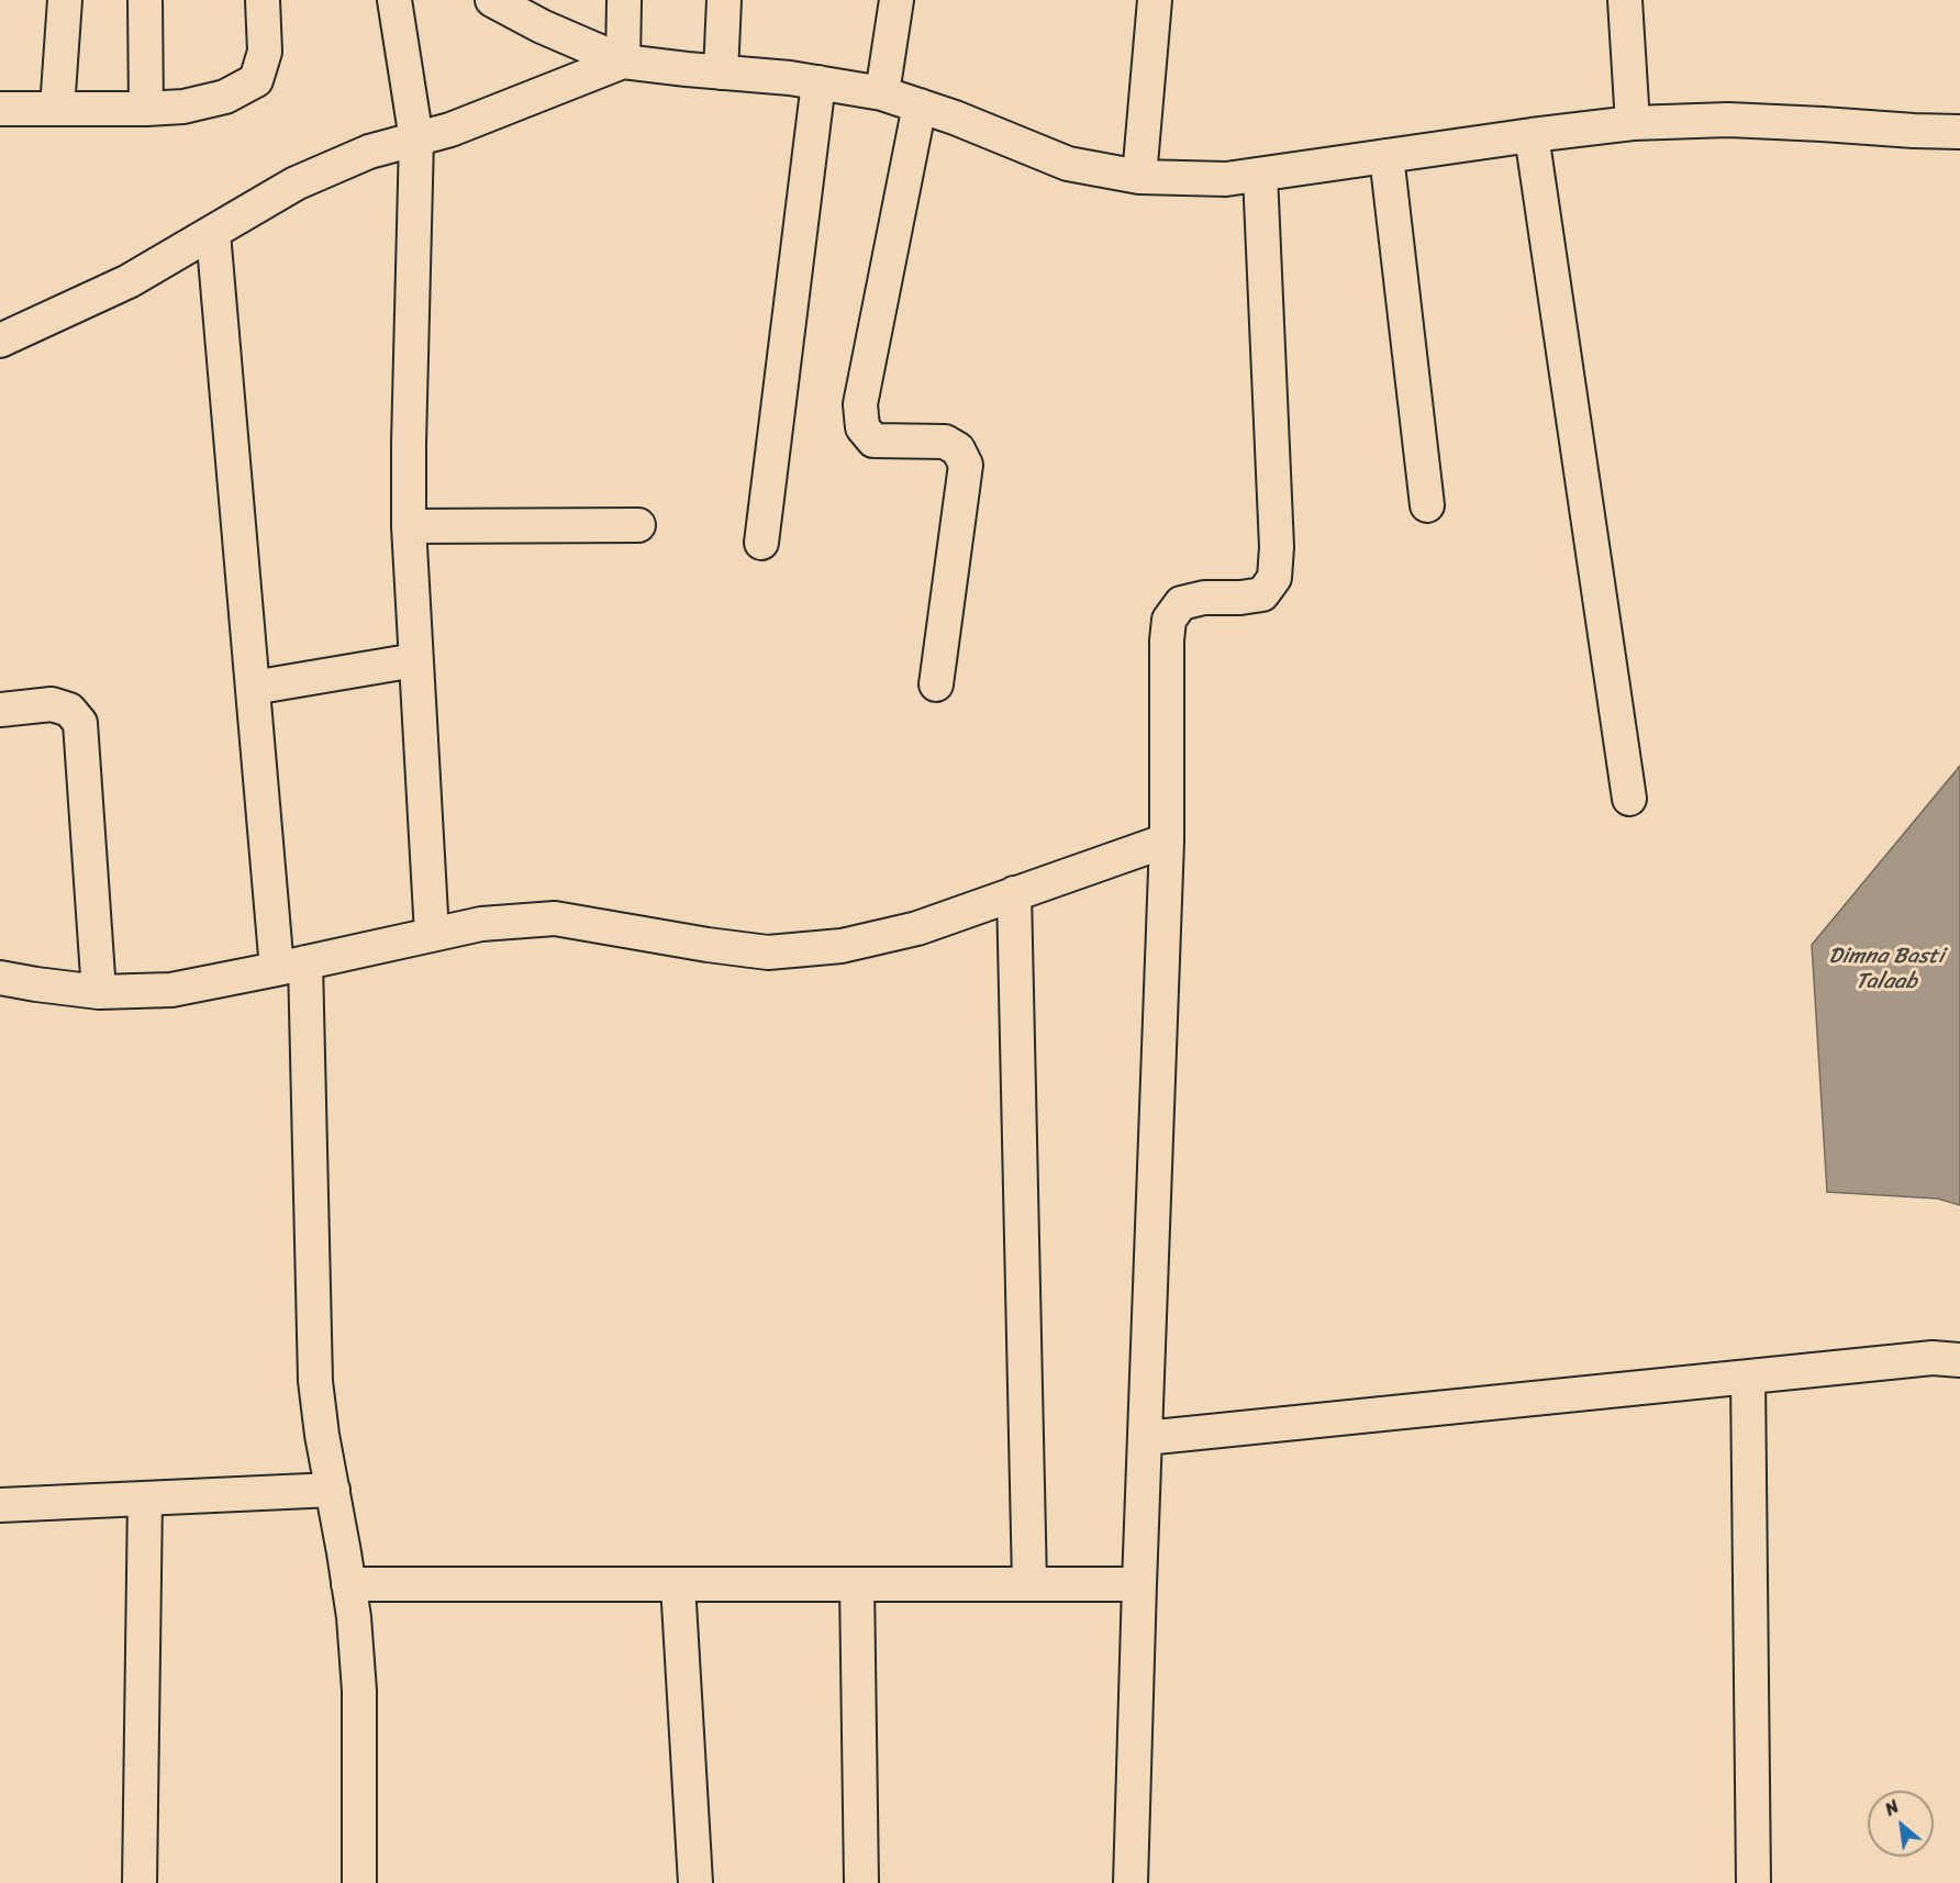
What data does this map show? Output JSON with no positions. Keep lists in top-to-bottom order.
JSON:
{
  "water": ["Dimna Basti Talaab"],
  "north": "top left"
}
